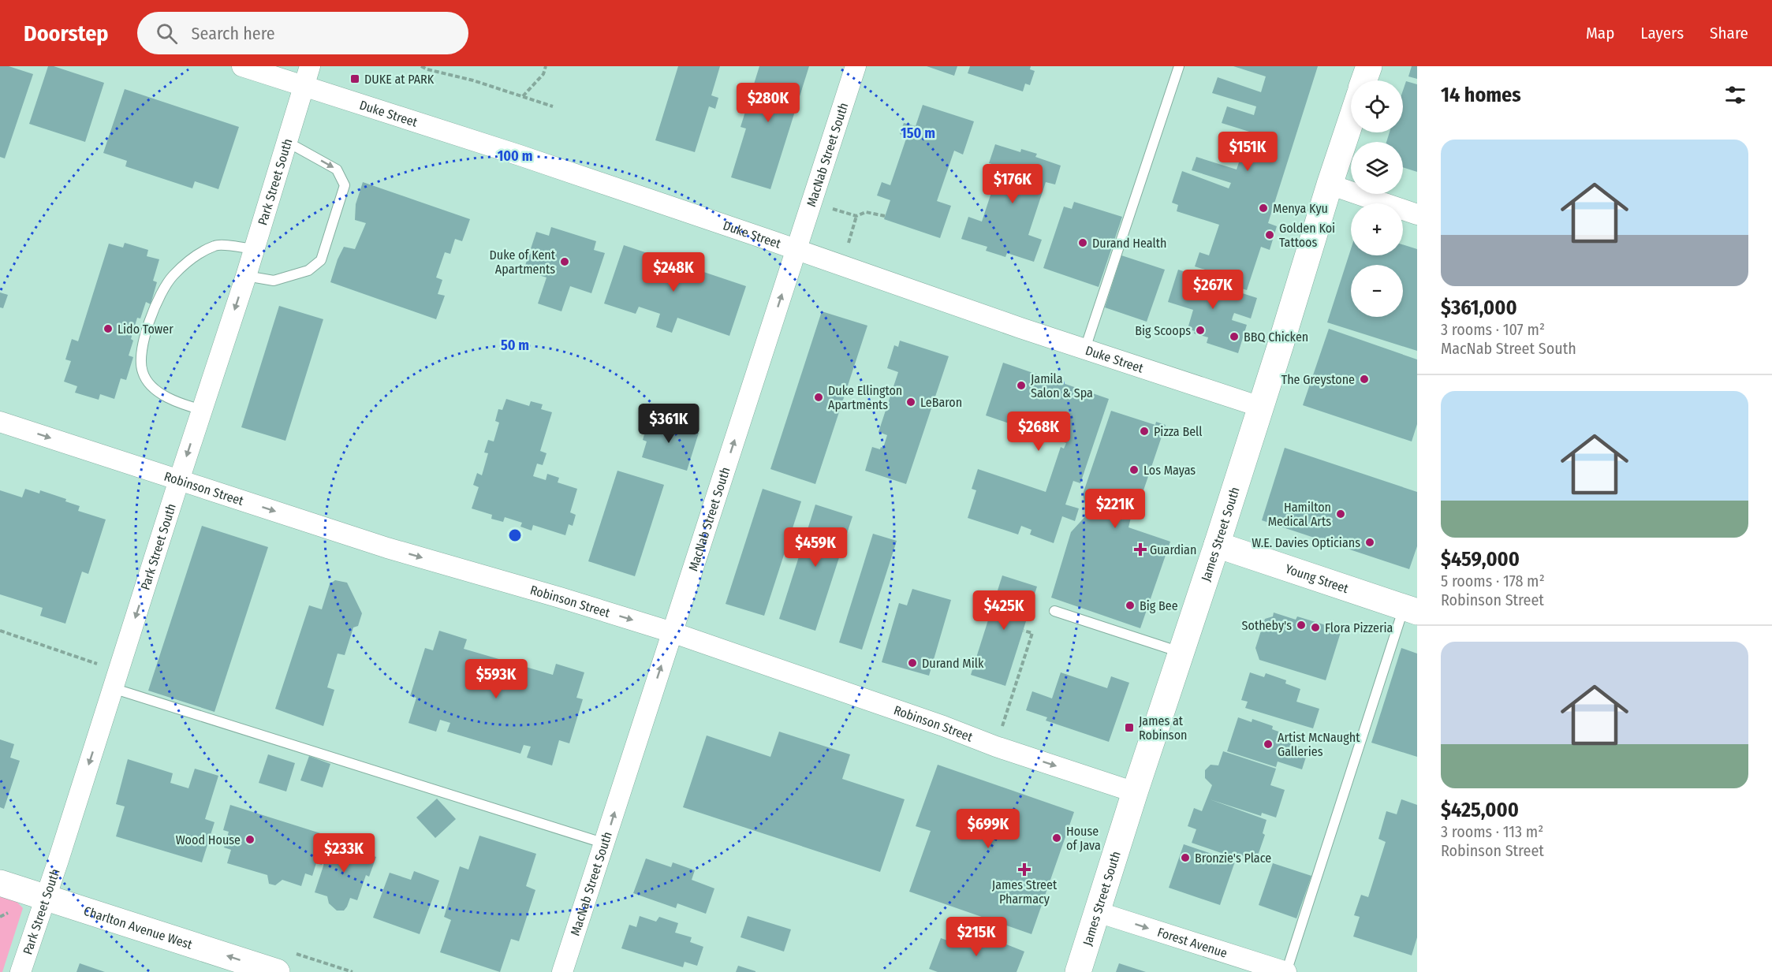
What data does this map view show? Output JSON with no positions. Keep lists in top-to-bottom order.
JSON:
{
  "streets": {
    "main road": ["James Street South", "Young Street", "Charlton Avenue West"],
    "street": [
      "Duke Street",
      "MacNab Street South",
      "Park Street South",
      "Robinson Street",
      "Forest Avenue"
    ]
  },
  "crossings": [
    ["Duke Street", "MacNab Street South"],
    ["Duke Street", "Park Street South"],
    ["Duke Street", "James Street South"],
    ["MacNab Street South", "Robinson Street"],
    ["Park Street South", "Robinson Street"],
    ["Park Street South", "Charlton Avenue West"],
    ["Robinson Street", "James Street South"],
    ["James Street South", "Young Street"],
    ["James Street South", "Forest Avenue"]
  ],
  "one_way": [
    "MacNab Street South",
    "Park Street South",
    "Robinson Street",
    "Charlton Avenue West",
    "Forest Avenue"
  ],
  "places": {
    "transit": ["DUKE at PARK", "James at Robinson"],
    "other": [
      "Menya Kyu",
      "Golden Koi Tattoos",
      "Durand Health",
      "Duke of Kent Apartments",
      "Lido Tower",
      "Big Scoops",
      "BBQ Chicken",
      "The Greystone",
      "Jamila Salon & Spa",
      "Duke Ellington Apartments",
      "LeBaron",
      "Pizza Bell",
      "Los Mayas",
      "Hamilton Medical Arts",
      "W.E. Davies Opticians",
      "Big Bee",
      "Sotheby's",
      "Flora Pizzeria",
      "Durand Milk",
      "Artist McNaught Galleries",
      "House of Java",
      "Wood House",
      "Bronzie's Place"
    ],
    "health": ["Guardian", "James Street Pharmacy"]
  },
  "page": {
    "header": "Doorstep",
    "search": "Search here",
    "nav": ["Map", "Layers", "Share"],
    "heading": "14 homes",
    "map_buttons": ["+", "−"],
    "price": [
      "$280K",
      "$151K",
      "$176K",
      "$248K",
      "$267K",
      "$361K",
      "$268K",
      "$221K",
      "$459K",
      "$425K",
      "$593K",
      "$699K",
      "$233K",
      "$215K"
    ],
    "list": [
      {
        "name": "$361,000",
        "note": "3 rooms · 107 m² · MacNab Street South"
      },
      {
        "name": "$459,000",
        "note": "5 rooms · 178 m² · Robinson Street"
      },
      {
        "name": "$425,000",
        "note": "3 rooms · 113 m² · Robinson Street"
      }
    ]
  },
  "rings": ["150 m", "100 m", "50 m"]
}
